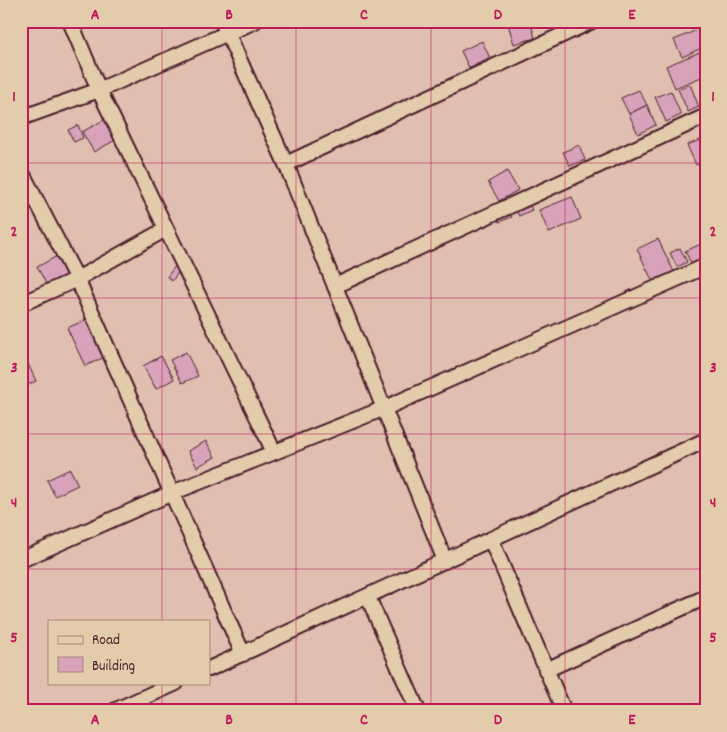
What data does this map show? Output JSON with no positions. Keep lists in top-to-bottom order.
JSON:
{
  "legend": ["Road", "Building"],
  "grid": {
    "columns": [
      "A",
      "B",
      "C",
      "D",
      "E"
    ],
    "rows": [
      "1",
      "2",
      "3",
      "4",
      "5"
    ]
  }
}
